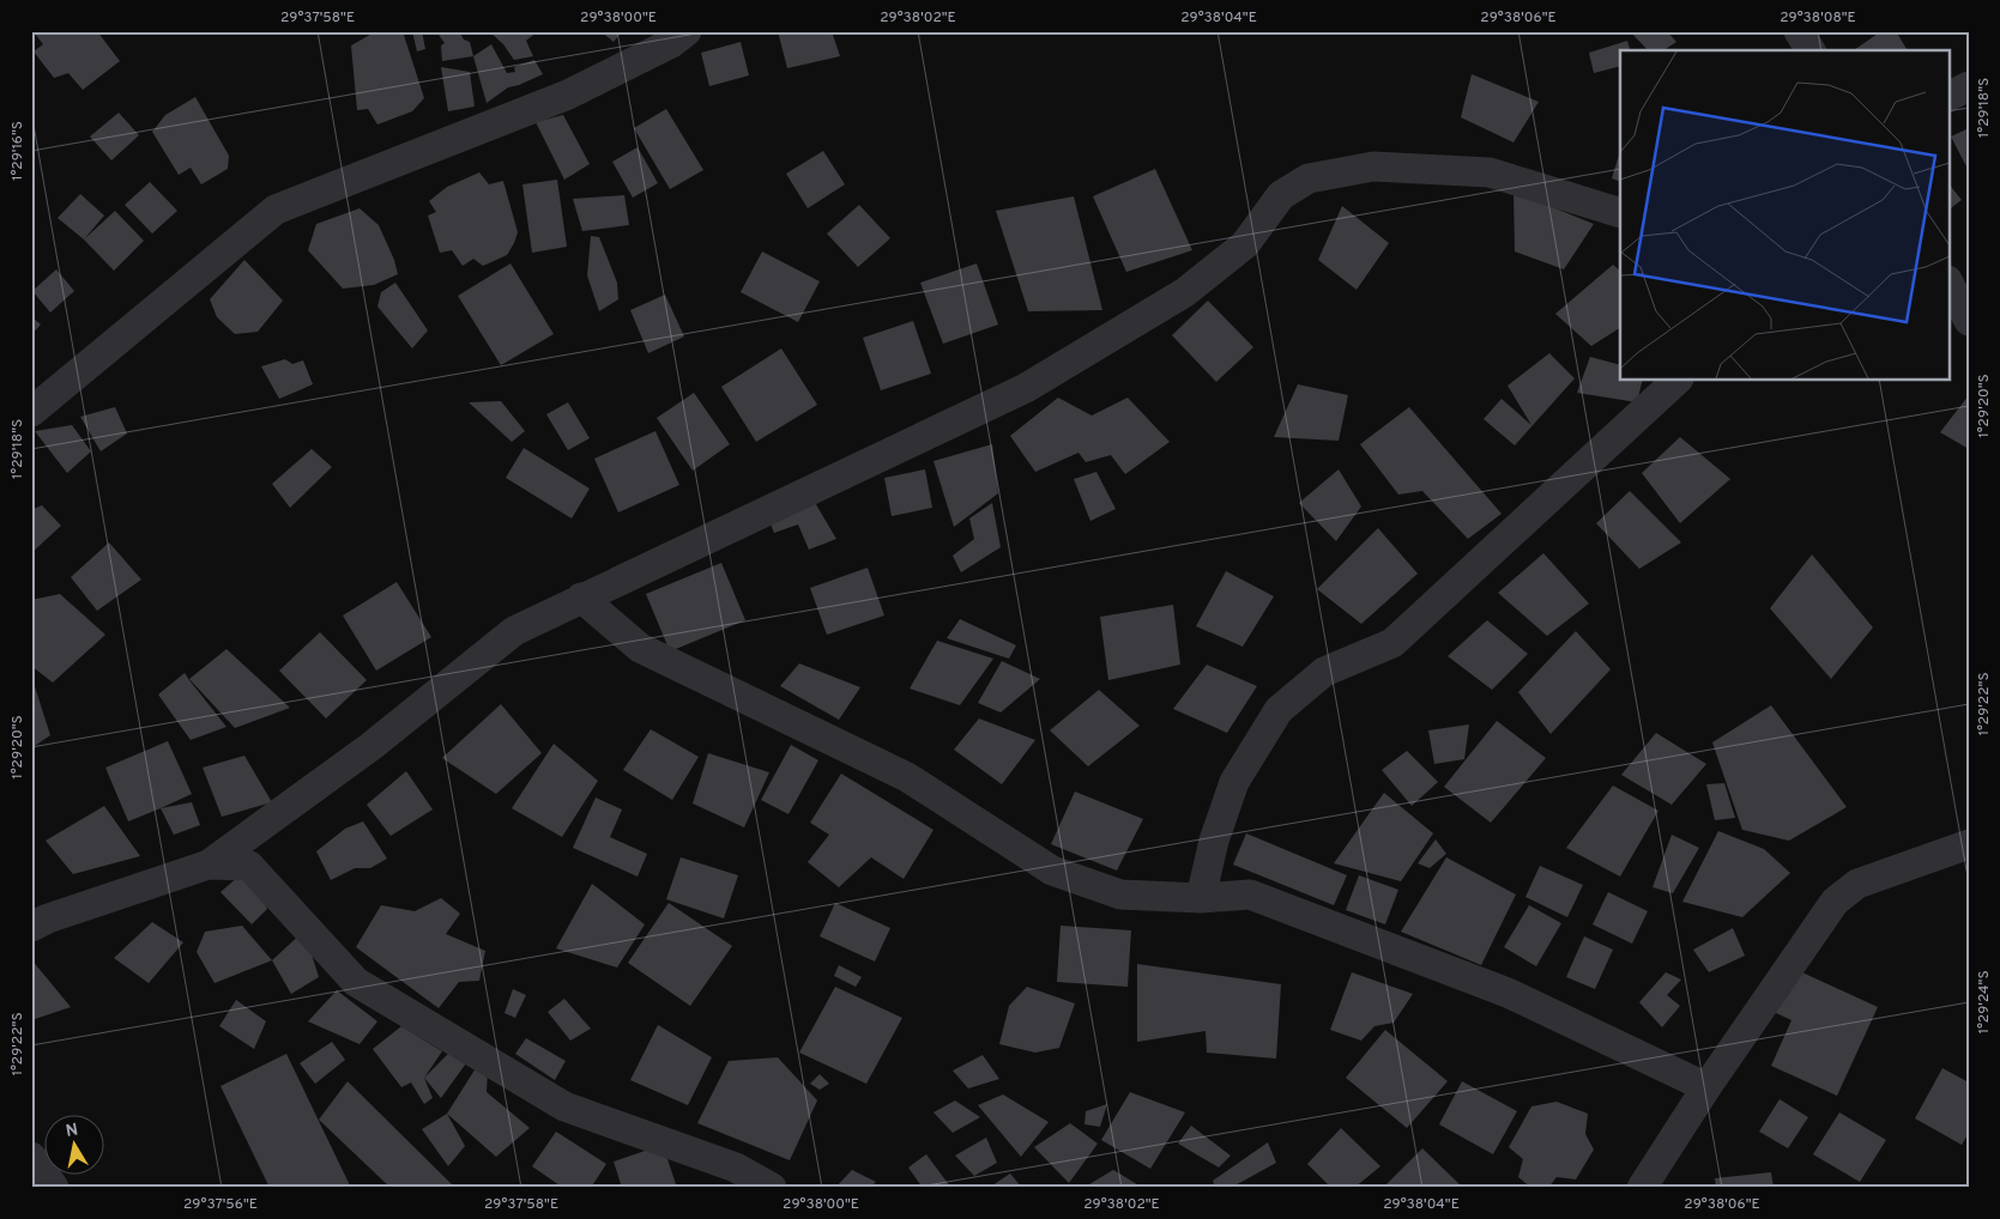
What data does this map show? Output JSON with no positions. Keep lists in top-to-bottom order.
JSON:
{
  "north": "top",
  "coordinates": [
    "29°37'58\"E",
    "29°38'00\"E",
    "29°38'02\"E",
    "29°38'04\"E",
    "29°38'06\"E",
    "29°38'08\"E",
    "1°29'18\"S",
    "1°29'16\"S",
    "1°29'20\"S",
    "1°29'22\"S",
    "1°29'24\"S",
    "29°37'56\"E"
  ]
}
